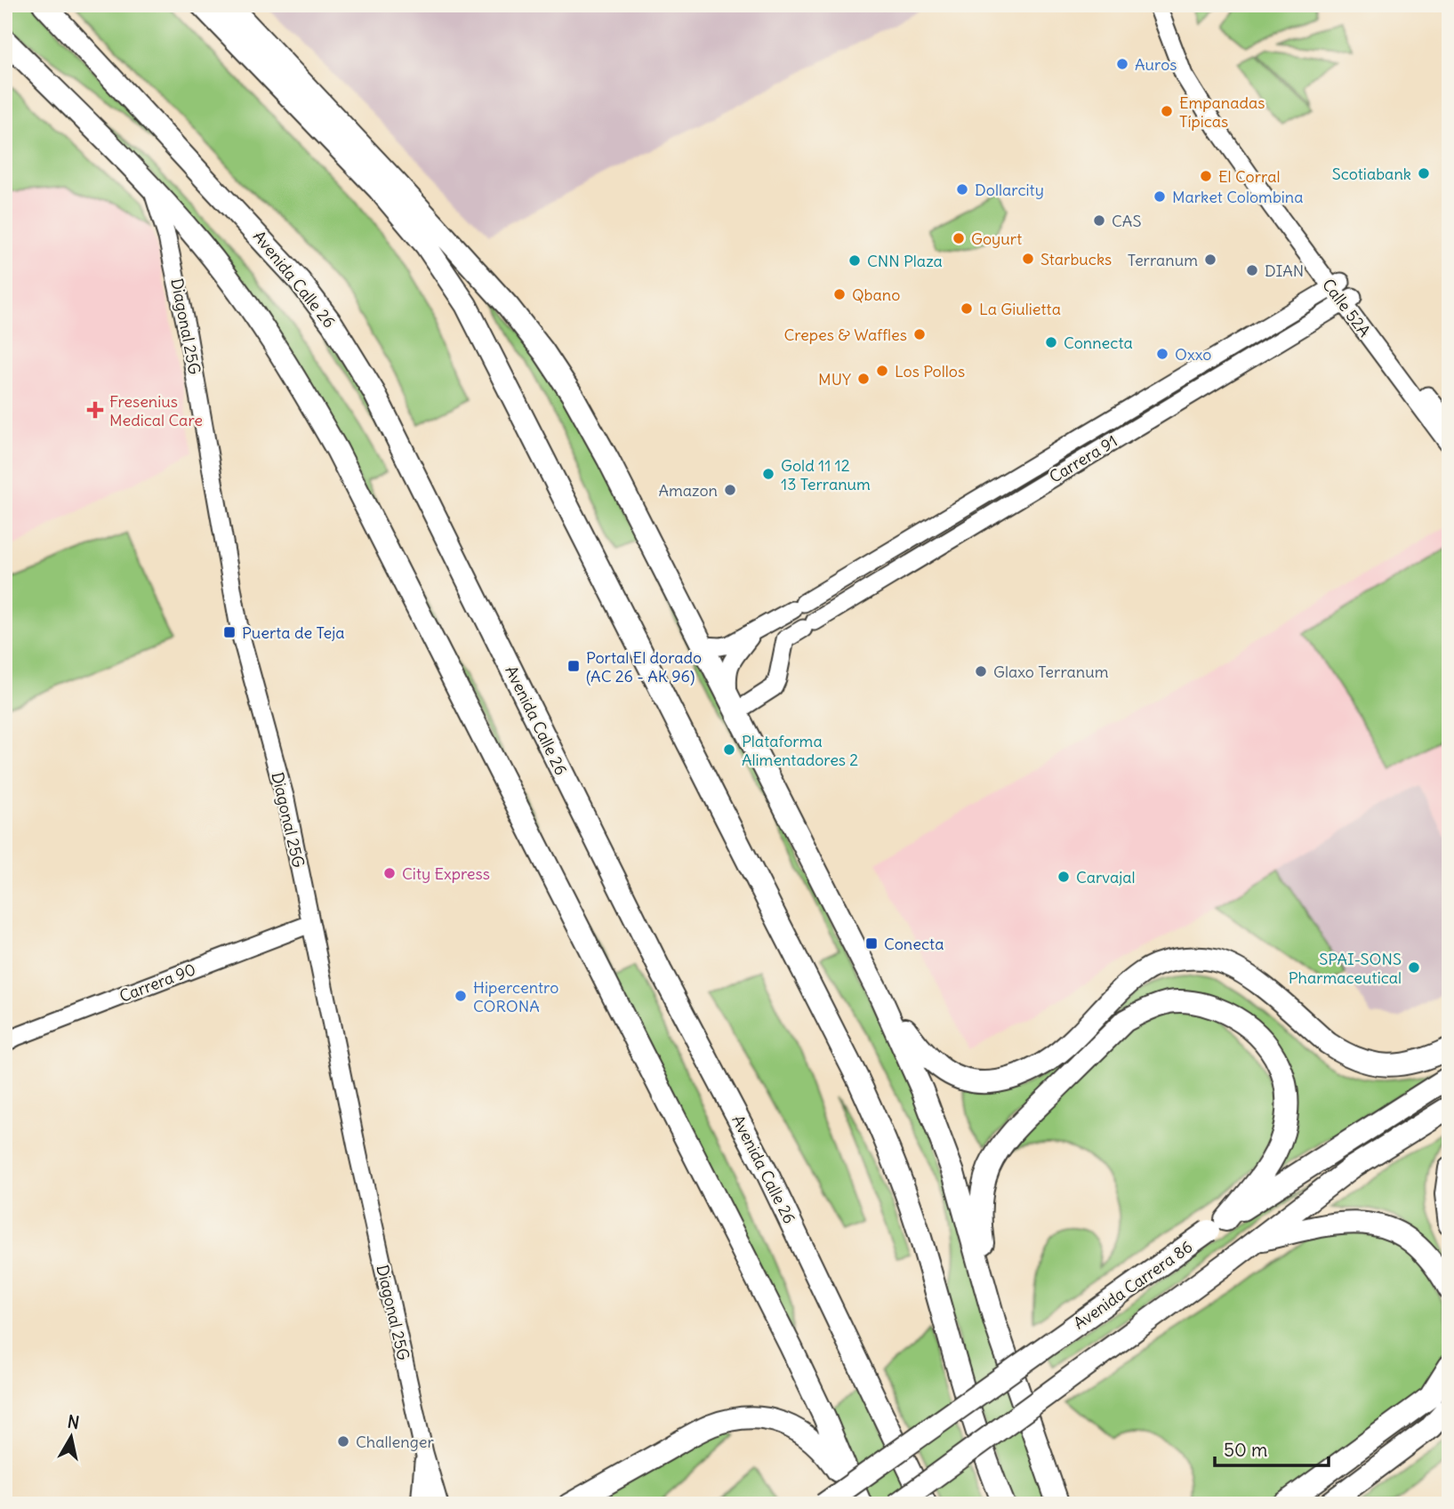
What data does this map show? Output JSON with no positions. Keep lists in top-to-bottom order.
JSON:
{
  "streets": {
    "main road": ["Avenida Calle 26", "Avenida Carrera 86"],
    "street": [
      "Calle 52A",
      "Diagonal 25G",
      "Carrera 91",
      "Carrera 90"
    ]
  },
  "crossings": [
    ["Calle 52A", "Carrera 91"],
    ["Diagonal 25G", "Carrera 90"]
  ],
  "places": {
    "other": [
      "Auros",
      "Empanadas Típicas",
      "Scotiabank",
      "El Corral",
      "Dollarcity",
      "Market Colombina",
      "CAS",
      "Goyurt",
      "Starbucks",
      "Terranum",
      "CNN Plaza",
      "DIAN",
      "Qbano",
      "La Giulietta",
      "Crepes & Waffles",
      "Connecta",
      "Oxxo",
      "Los Pollos",
      "MUY",
      "Gold 11 12 13 Terranum",
      "Amazon",
      "Glaxo Terranum",
      "Plataforma Alimentadores 2",
      "City Express",
      "Carvajal",
      "SPAI-SONS Pharmaceutical",
      "Hipercentro CORONA",
      "Challenger"
    ],
    "health": ["Fresenius Medical Care"],
    "transit": ["Puerta de Teja", "Portal El dorado (AC 26 - AK 96)", "Conecta"]
  },
  "scale_bar": "50 m",
  "north": "top"
}
